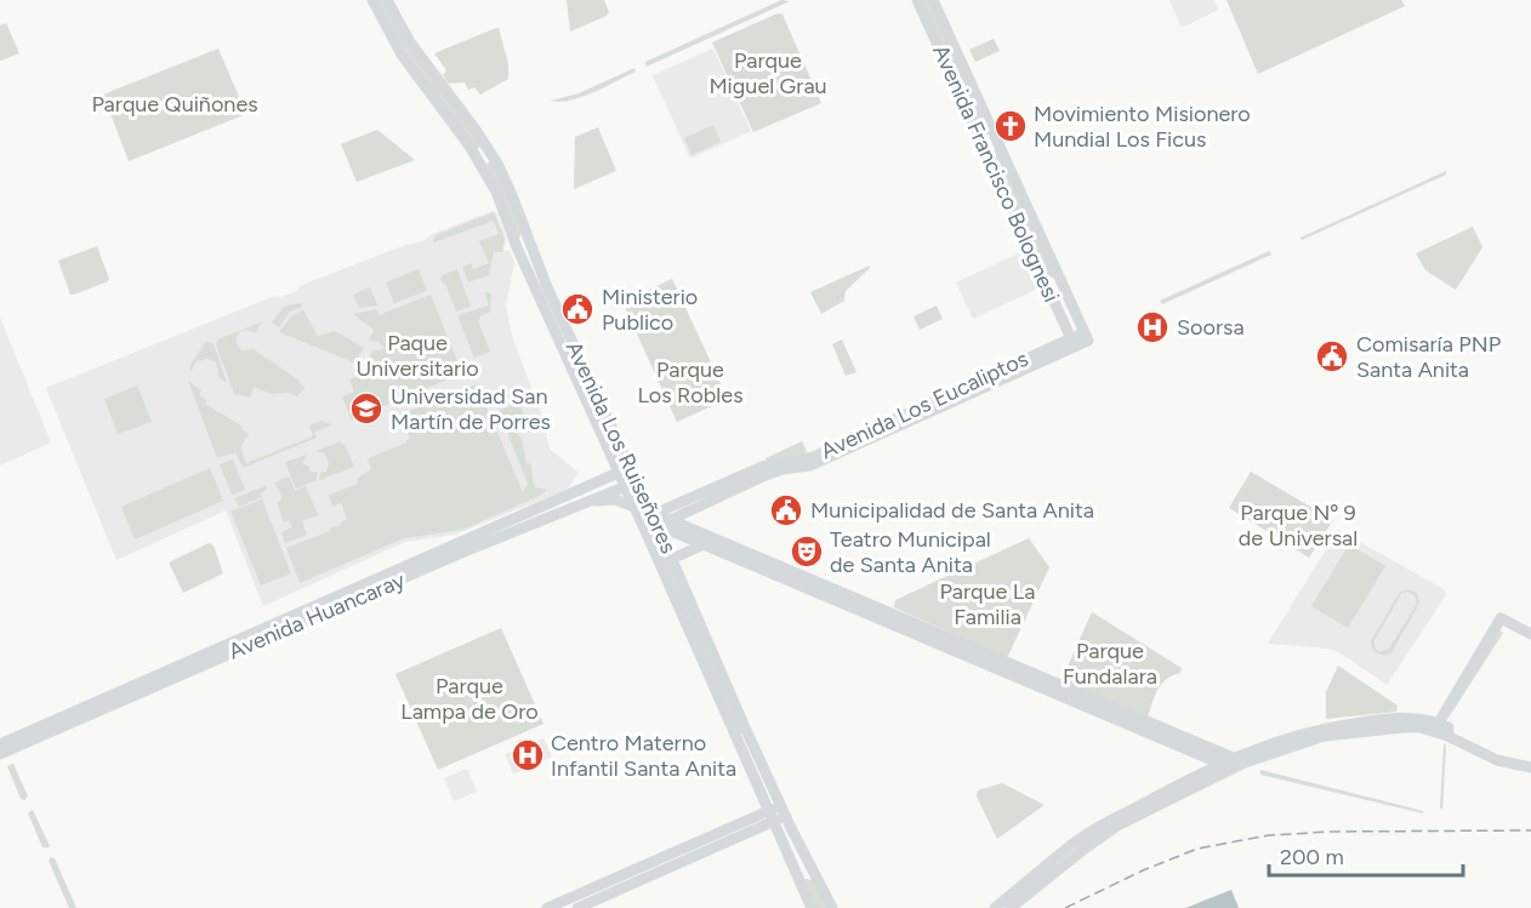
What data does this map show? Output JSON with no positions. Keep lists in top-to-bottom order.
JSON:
{
  "streets": {
    "main road": [
      "Avenida Francisco Bolognesi",
      "Avenida Los Eucaliptos",
      "Avenida Los Ruiseñores",
      "Avenida Huancaray"
    ]
  },
  "crossings": [
    ["Avenida Francisco Bolognesi", "Avenida Los Eucaliptos"],
    ["Avenida Los Eucaliptos", "Avenida Los Ruiseñores"],
    ["Avenida Los Ruiseñores", "Avenida Huancaray"]
  ],
  "parks": [
    "Parque Miguel Grau",
    "Parque Quiñones",
    "Paque Universitario",
    "Parque Los Robles",
    "Parque Nº 9 de Universal",
    "Parque La Familia",
    "Parque Fundalara",
    "Parque Lampa de Oro"
  ],
  "places": {
    "church": ["Movimiento Misionero Mundial Los Ficus"],
    "public building": ["Ministerio Publico", "Comisaría PNP Santa Anita", "Municipalidad de Santa Anita"],
    "hospital": ["Soorsa", "Centro Materno Infantil Santa Anita"],
    "school or university": ["Universidad San Martín de Porres"],
    "theatre": ["Teatro Municipal de Santa Anita"]
  },
  "scale_bar": "200 m"
}
